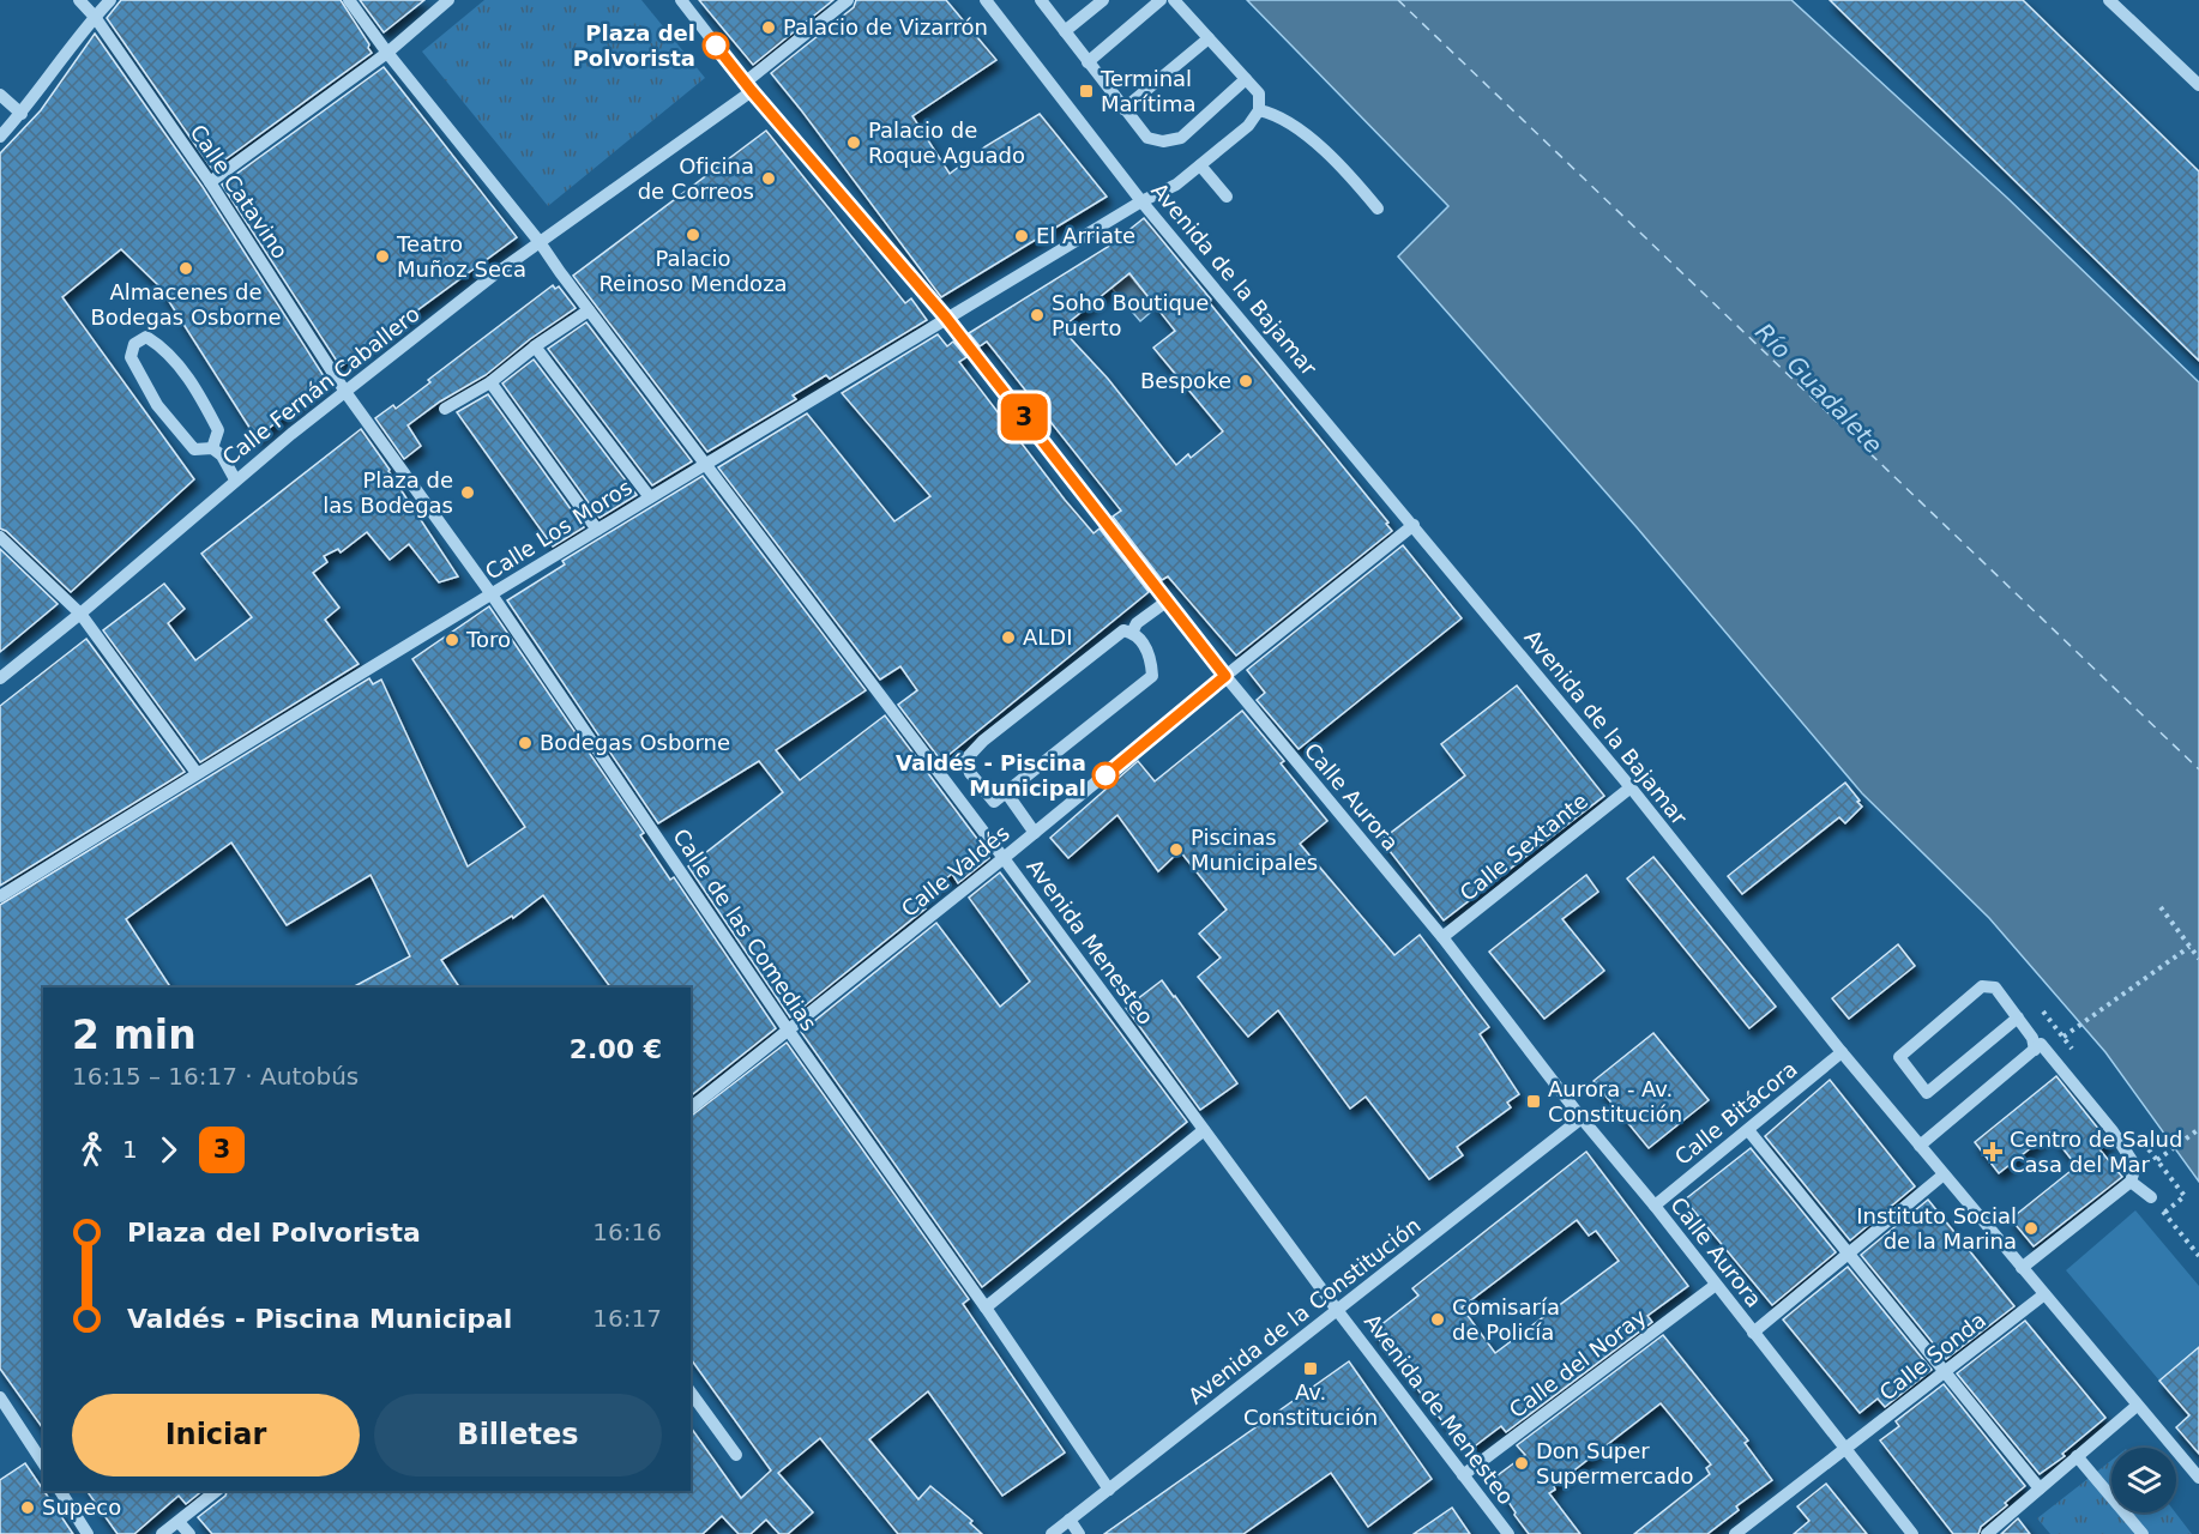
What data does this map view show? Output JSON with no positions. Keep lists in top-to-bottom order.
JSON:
{
  "streets": {
    "street": [
      "Calle Catavino",
      "Avenida de la Bajamar",
      "Calle Fernán Caballero",
      "Calle Los Moros",
      "Calle Aurora",
      "Calle Sextante",
      "Calle Valdés",
      "Calle de las Comedias",
      "Avenida Menesteo",
      "Calle Bitácora",
      "Avenida de la Constitución",
      "Calle Sonda",
      "Calle del Noray",
      "Avenida de Menesteo"
    ]
  },
  "crossings": [
    ["Calle Catavino", "Calle Fernán Caballero"],
    ["Calle Catavino", "Calle de las Comedias"],
    ["Avenida de la Bajamar", "Calle Los Moros"],
    ["Avenida de la Bajamar", "Calle Sextante"],
    ["Avenida de la Bajamar", "Calle Valdés"],
    ["Avenida de la Bajamar", "Calle Bitácora"],
    ["Avenida de la Bajamar", "Calle Sonda"],
    ["Calle Fernán Caballero", "Calle Aurora"],
    ["Calle Fernán Caballero", "Calle de las Comedias"],
    ["Calle Fernán Caballero", "Avenida Menesteo"],
    ["Calle Los Moros", "Calle Aurora"],
    ["Calle Los Moros", "Calle de las Comedias"],
    ["Calle Los Moros", "Avenida Menesteo"],
    ["Calle Aurora", "Calle Sextante"],
    ["Calle Aurora", "Calle Valdés"],
    ["Calle Aurora", "Calle Bitácora"],
    ["Calle Aurora", "Avenida de la Constitución"],
    ["Calle Aurora", "Calle Sonda"],
    ["Calle Aurora", "Calle del Noray"],
    ["Calle Valdés", "Calle de las Comedias"],
    ["Calle Valdés", "Avenida Menesteo"],
    ["Calle de las Comedias", "Avenida de la Constitución"],
    ["Avenida Menesteo", "Avenida de la Constitución"],
    ["Avenida Menesteo", "Avenida de Menesteo"],
    ["Avenida de la Constitución", "Avenida de Menesteo"],
    ["Calle del Noray", "Avenida de Menesteo"]
  ],
  "water": ["Río Guadalete"],
  "places": {
    "other": [
      "Palacio de Vizarrón",
      "Plaza del Polvorista",
      "Palacio de Roque Aguado",
      "Oficina de Correos",
      "Palacio Reinoso Mendoza",
      "El Arriate",
      "Teatro Muñoz Seca",
      "Almacenes de Bodegas Osborne",
      "Soho Boutique Puerto",
      "Bespoke",
      "Plaza de las Bodegas",
      "ALDI",
      "Toro",
      "Bodegas Osborne",
      "Valdés - Piscina Municipal",
      "Piscinas Municipales",
      "Instituto Social de la Marina",
      "Comisaría de Policía",
      "Don Super Supermercado",
      "Supeco"
    ],
    "transit": ["Terminal Marítima", "Aurora - Av. Constitución", "Av. Constitución"],
    "health": ["Centro de Salud Casa del Mar"]
  },
  "lines": ["bus line 3"],
  "page": {
    "on_map": "3",
    "heading": ["2 min", "16:15 – 16:17 · Autobús", "2.00 €"],
    "legs": ["1", "3"],
    "list": [
      {
        "name": "Plaza del Polvorista",
        "value": "16:16"
      },
      {
        "name": "Valdés - Piscina Municipal",
        "value": "16:17"
      }
    ],
    "buttons": ["Iniciar", "Billetes"]
  }
}
